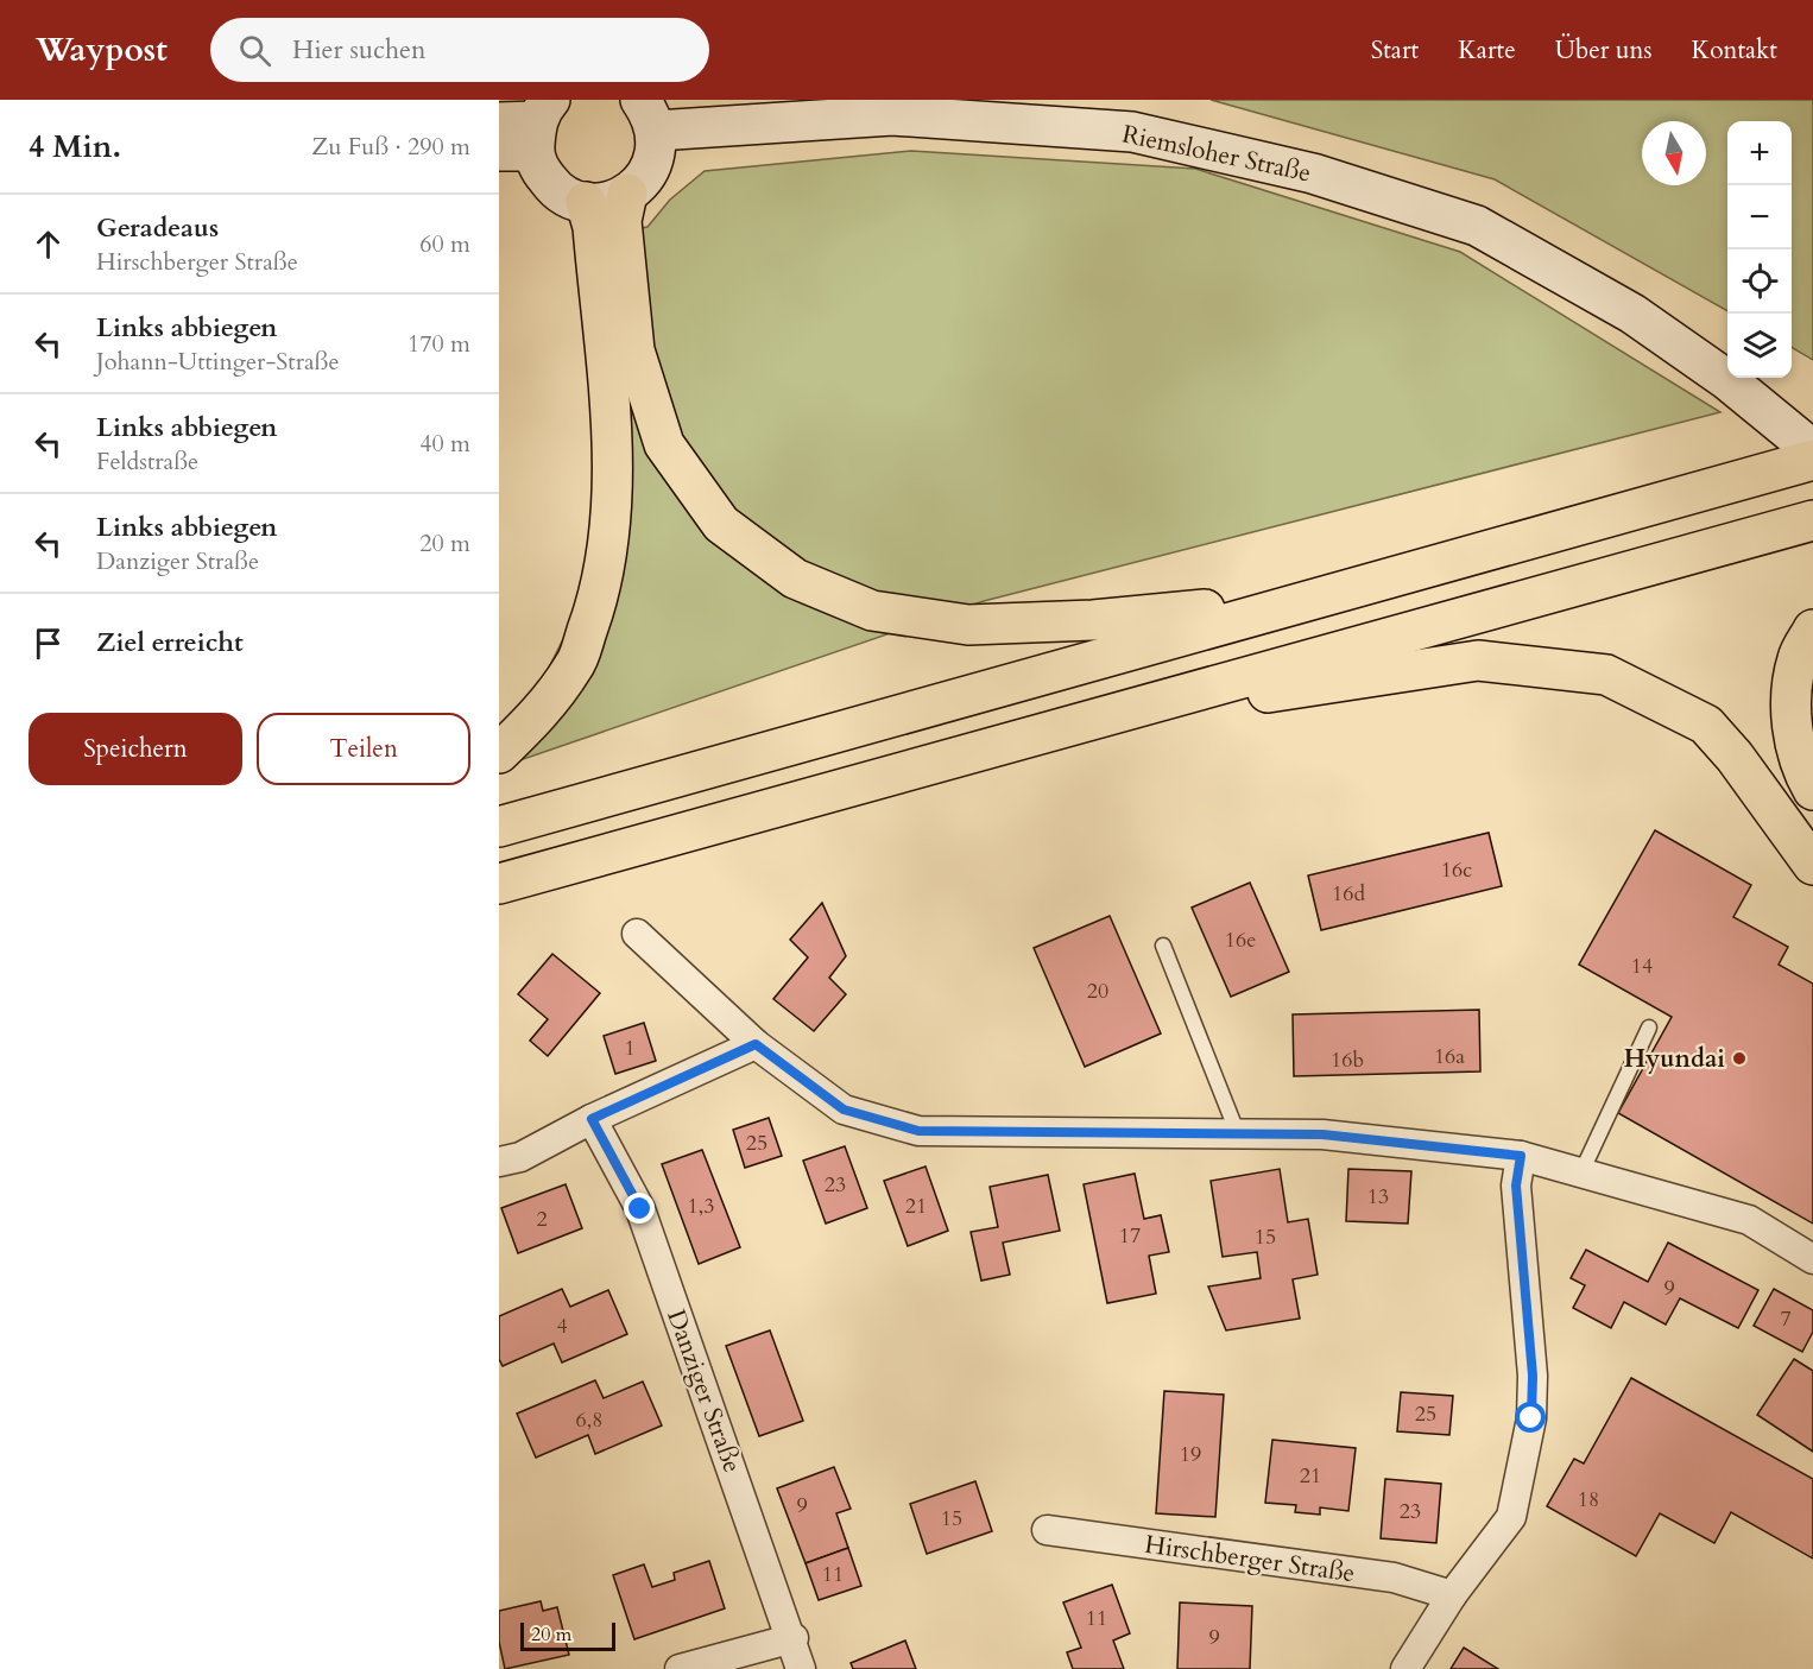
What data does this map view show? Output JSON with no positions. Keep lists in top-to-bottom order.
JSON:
{
  "streets": {
    "main road": ["Riemsloher Straße"],
    "street": ["Danziger Straße", "Hirschberger Straße"]
  },
  "places": ["Hyundai"],
  "house_numbers": [
    "16c",
    "16d",
    "16e",
    "14",
    "20",
    "1",
    "16a",
    "16b",
    "25",
    "23",
    "13",
    "1,3",
    "21",
    "2",
    "17",
    "15",
    "9",
    "7",
    "4",
    "25",
    "6,8",
    "19",
    "21",
    "18",
    "9",
    "23",
    "15",
    "11",
    "11",
    "9"
  ],
  "scale_bar": "20 m",
  "north": "bottom",
  "page": {
    "header": "Waypost",
    "search": "Hier suchen",
    "nav": [
      "Start",
      "Karte",
      "Über uns",
      "Kontakt"
    ],
    "heading": ["4 Min.", "Zu Fuß · 290 m"],
    "map_buttons": ["+", "−"],
    "list": [
      ["Geradeaus", "Hirschberger Straße", "60 m"],
      ["Links abbiegen", "Johann-Uttinger-Straße", "170 m"],
      ["Links abbiegen", "Feldstraße", "40 m"],
      ["Links abbiegen", "Danziger Straße", "20 m"],
      "Ziel erreicht"
    ],
    "buttons": ["Speichern", "Teilen"],
    "scale": "20 m"
  }
}
